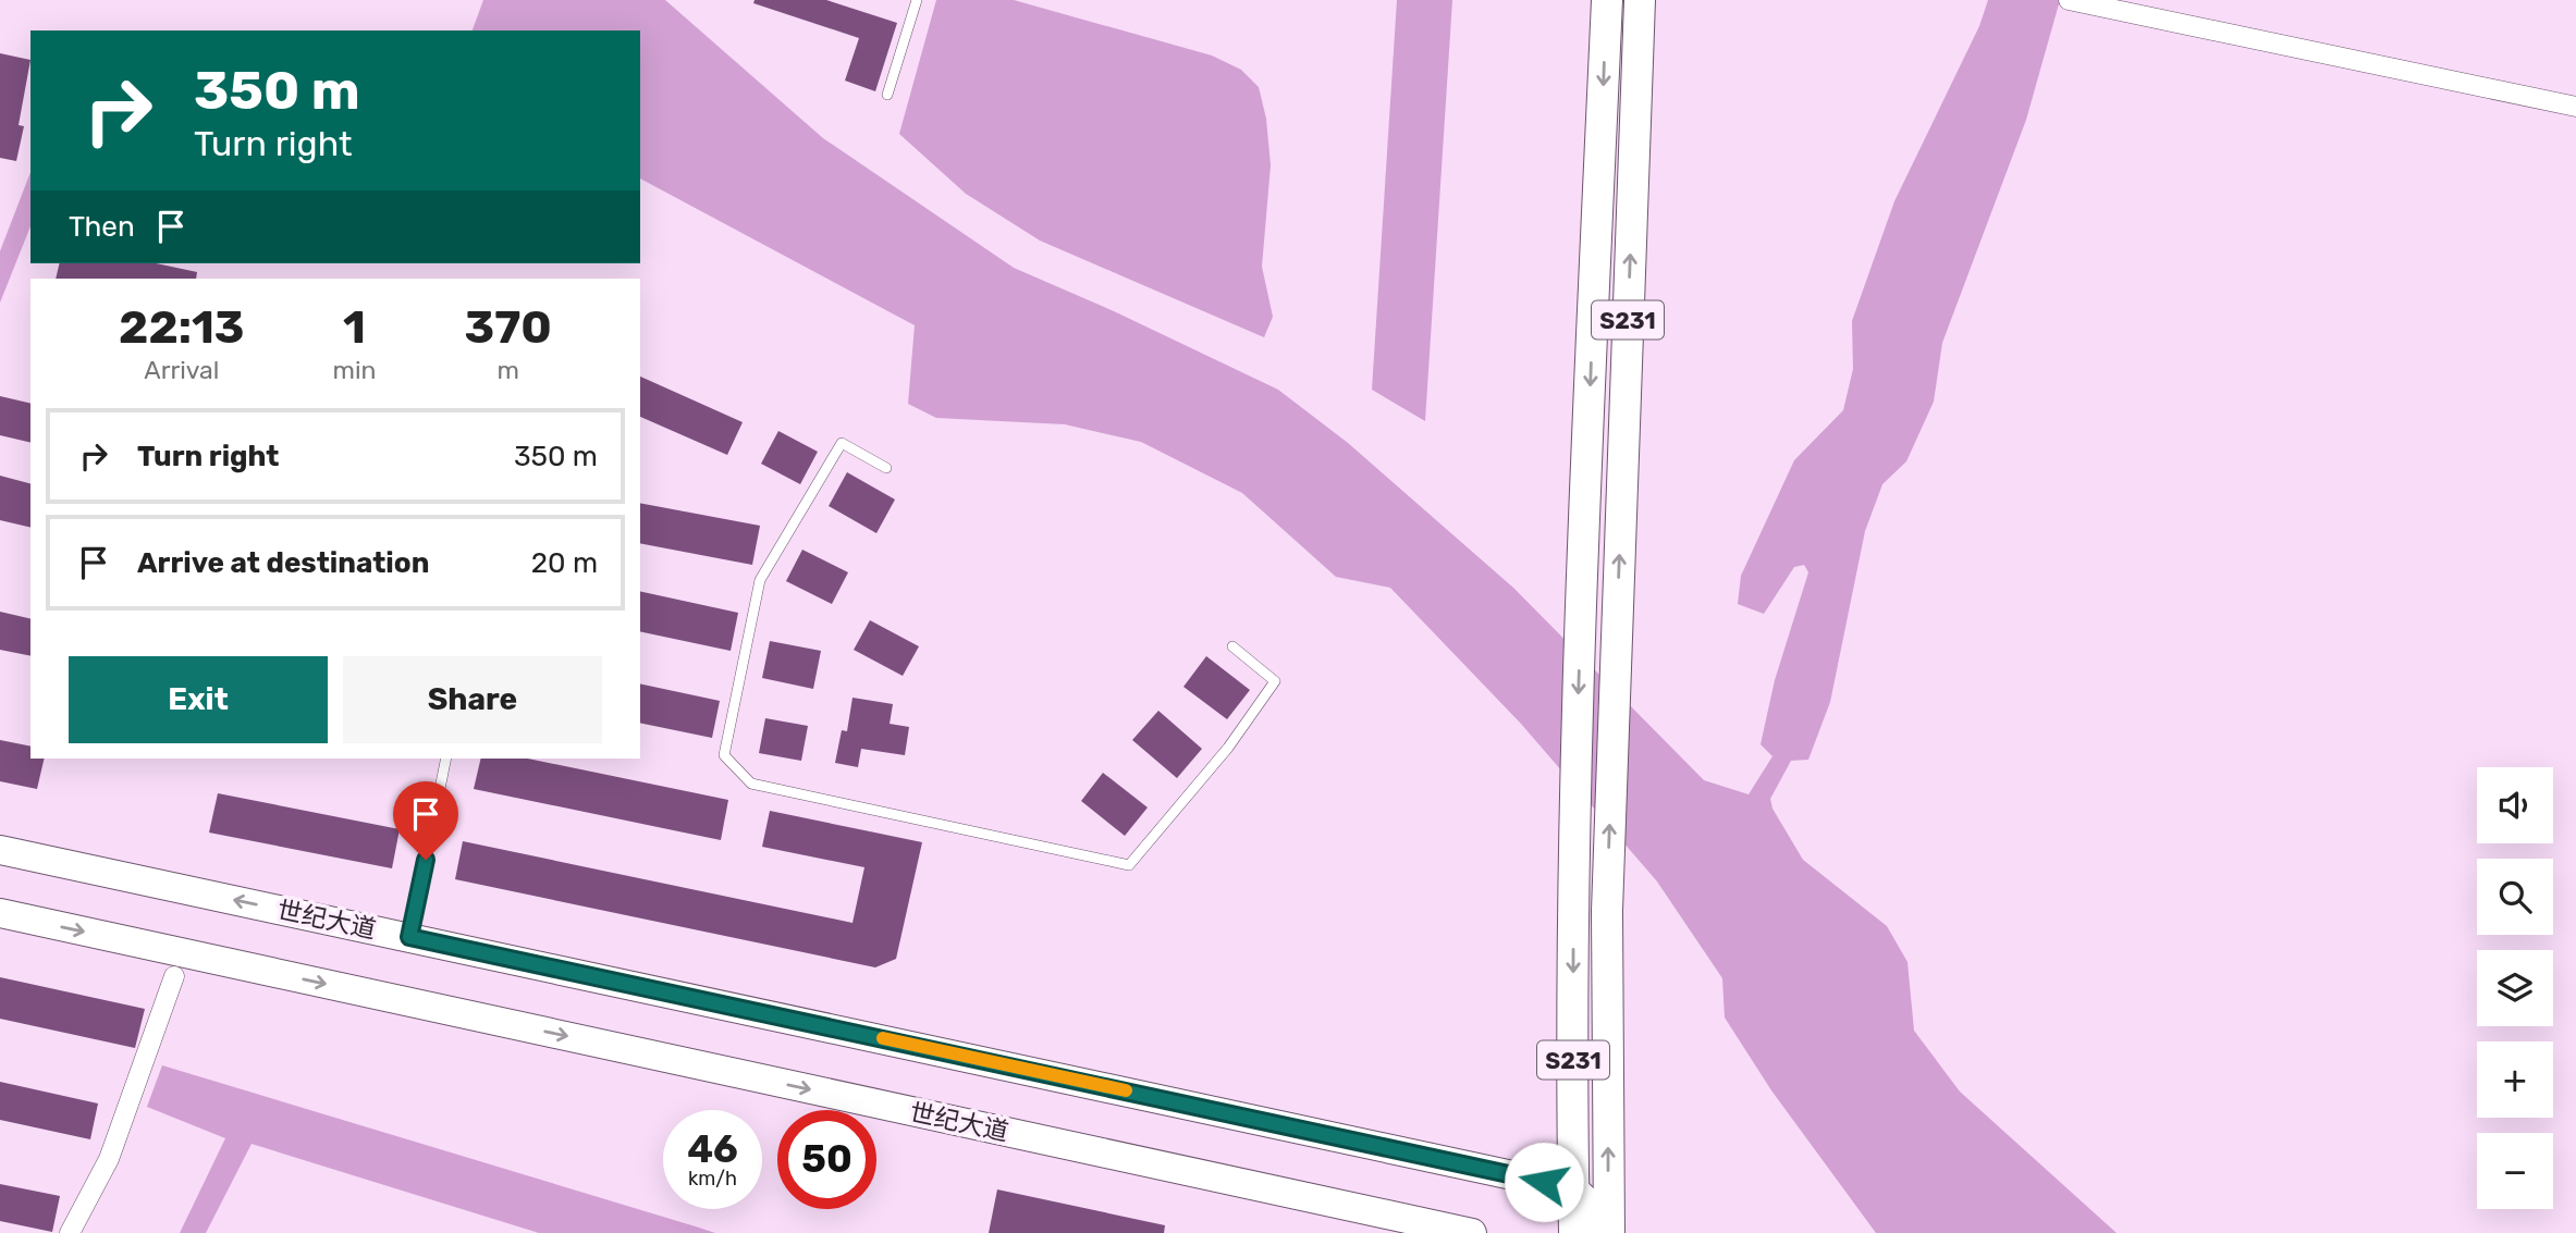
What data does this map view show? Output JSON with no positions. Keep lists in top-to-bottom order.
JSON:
{
  "streets": {
    "main road": ["S231", "世纪大道"]
  },
  "crossings": [
    ["S231", "世纪大道"]
  ],
  "page": {
    "turn": ["350 m", "Turn right"],
    "then": "Then",
    "eta": [
      "22:13",
      "Arrival",
      "1",
      "min",
      "370",
      "m"
    ],
    "list": [
      {
        "name": "Turn right",
        "value": "350 m"
      },
      {
        "name": "Arrive at destination",
        "value": "20 m"
      }
    ],
    "buttons": ["Exit", "Share"],
    "map_buttons": ["+", "−"],
    "speed": "46 km/h",
    "limit": "50"
  }
}
